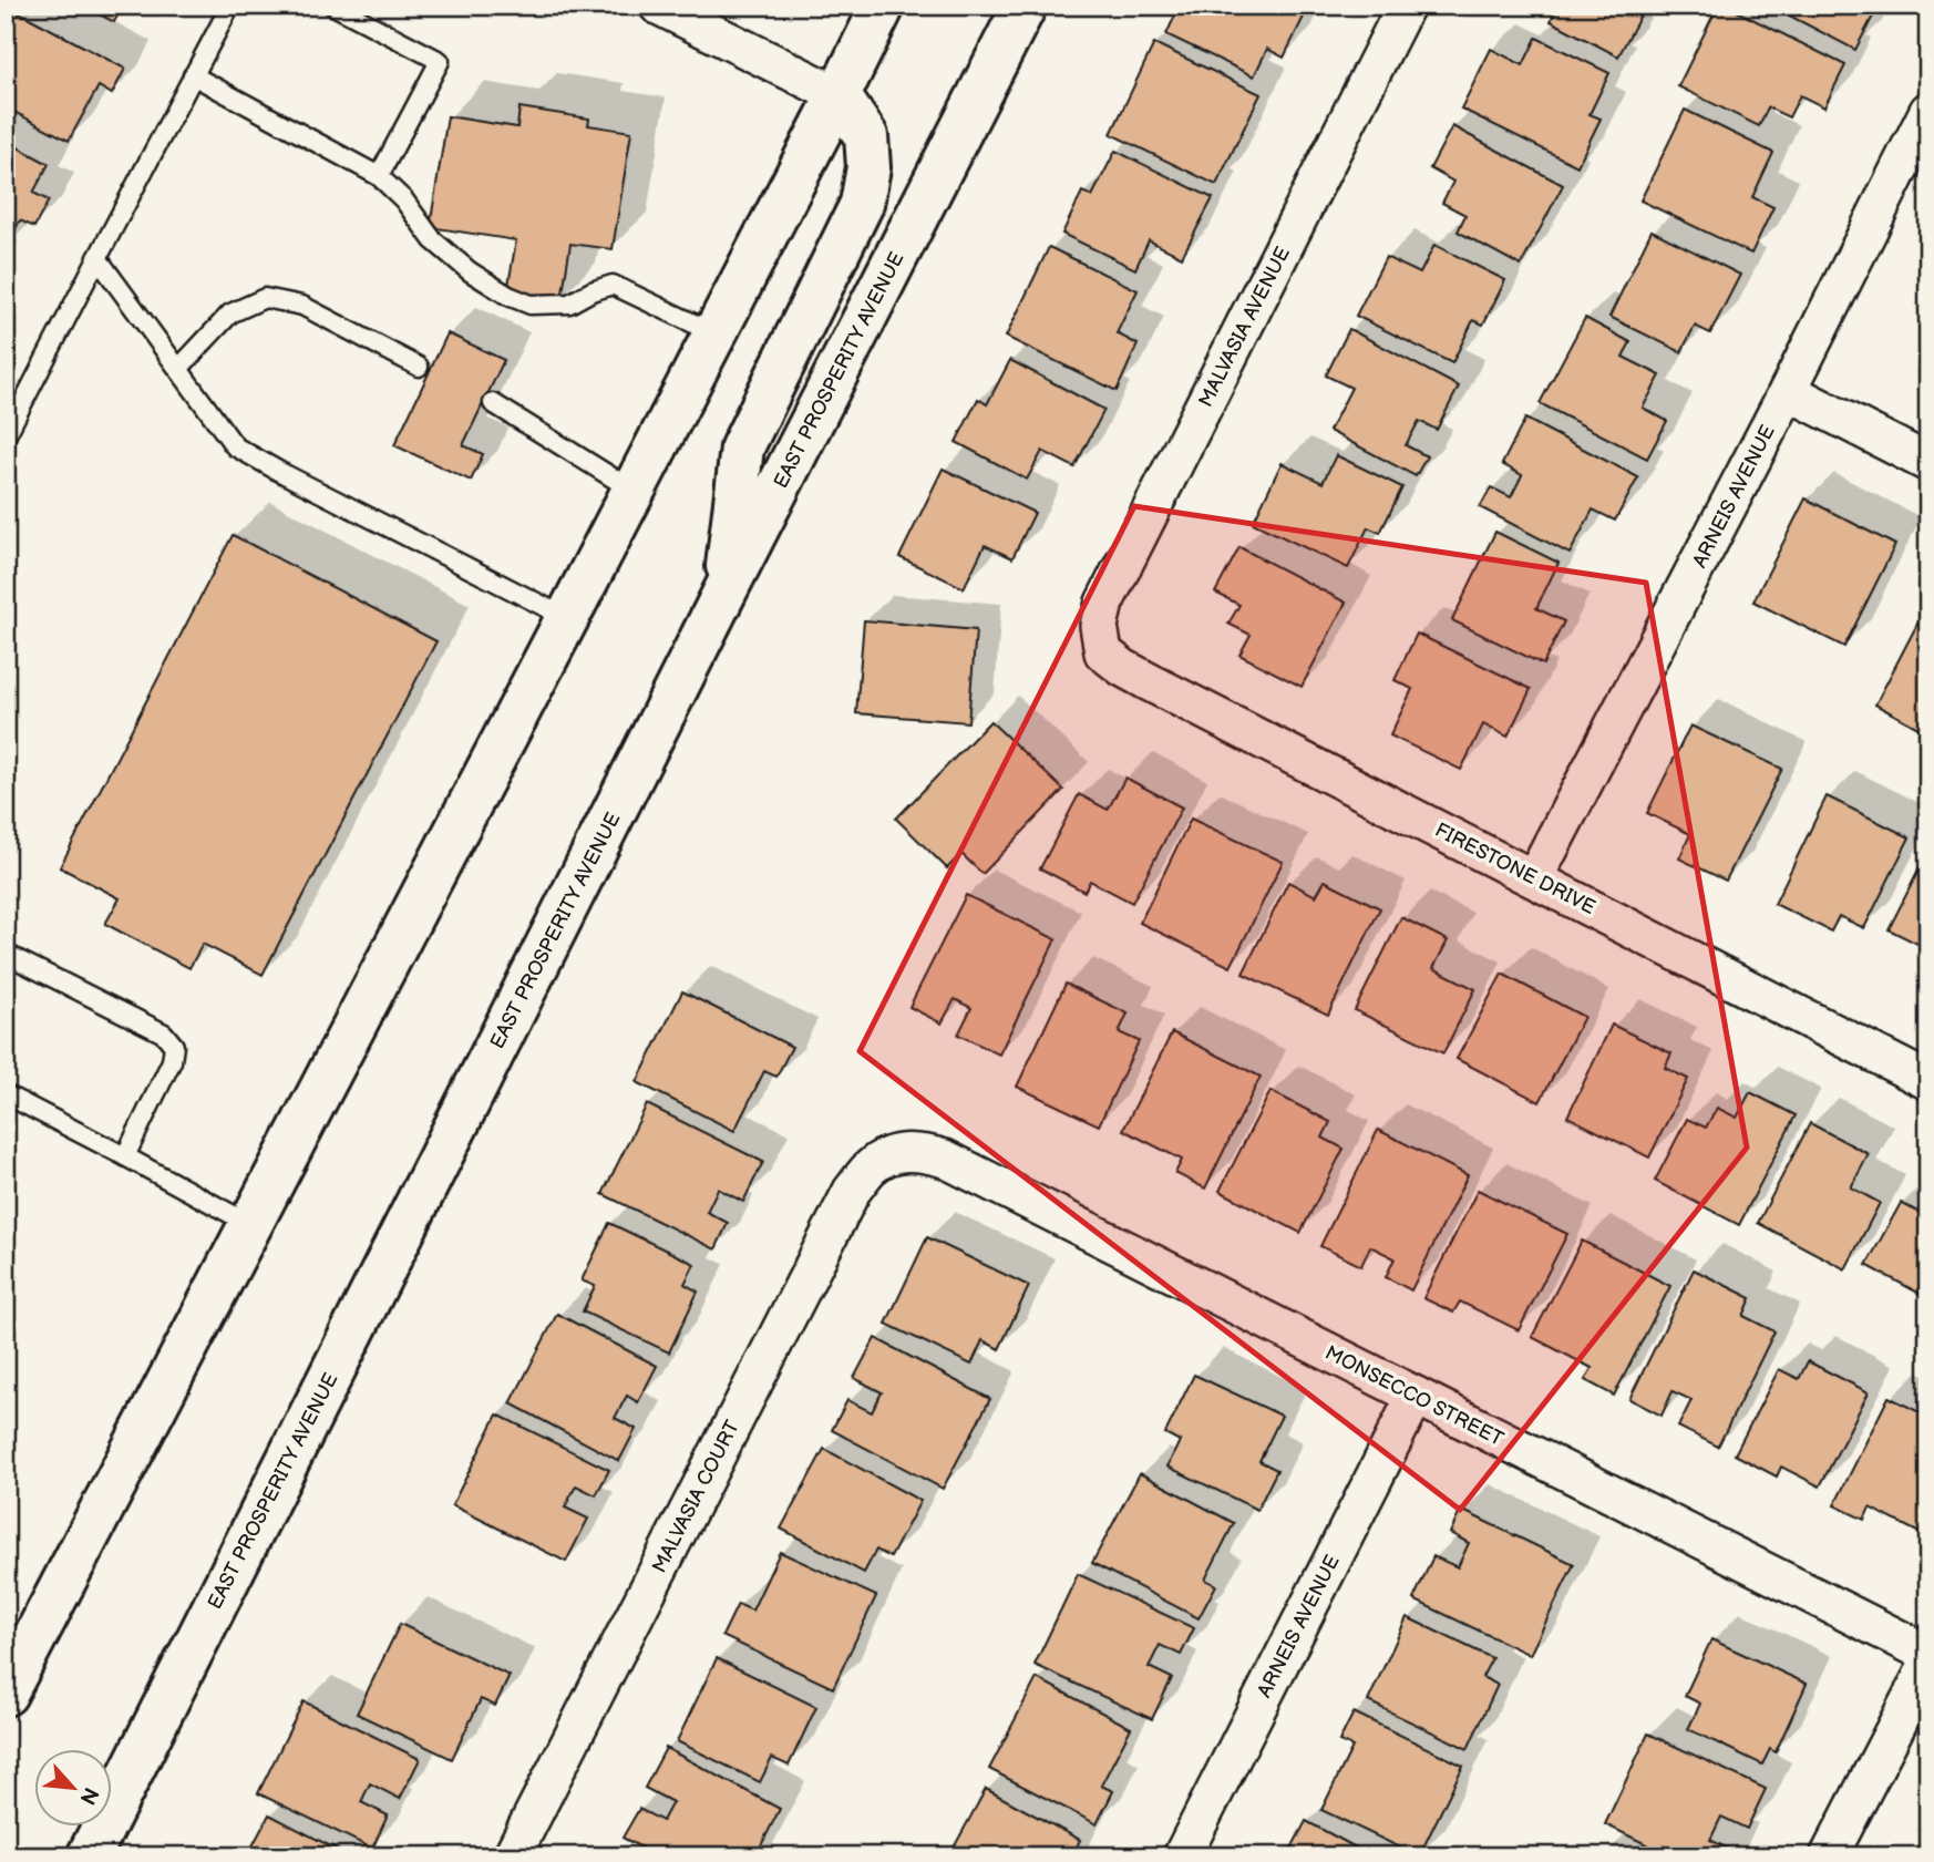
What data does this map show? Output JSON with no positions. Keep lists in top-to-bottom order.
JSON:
{
  "streets": {
    "main road": ["EAST PROSPERITY AVENUE"],
    "street": [
      "MALVASIA AVENUE",
      "ARNEIS AVENUE",
      "FIRESTONE DRIVE",
      "MONSECCO STREET",
      "MALVASIA COURT"
    ]
  },
  "crossings": [
    ["MALVASIA AVENUE", "FIRESTONE DRIVE"],
    ["ARNEIS AVENUE", "FIRESTONE DRIVE"],
    ["ARNEIS AVENUE", "MONSECCO STREET"],
    ["MONSECCO STREET", "MALVASIA COURT"]
  ],
  "north": "bottom right"
}
